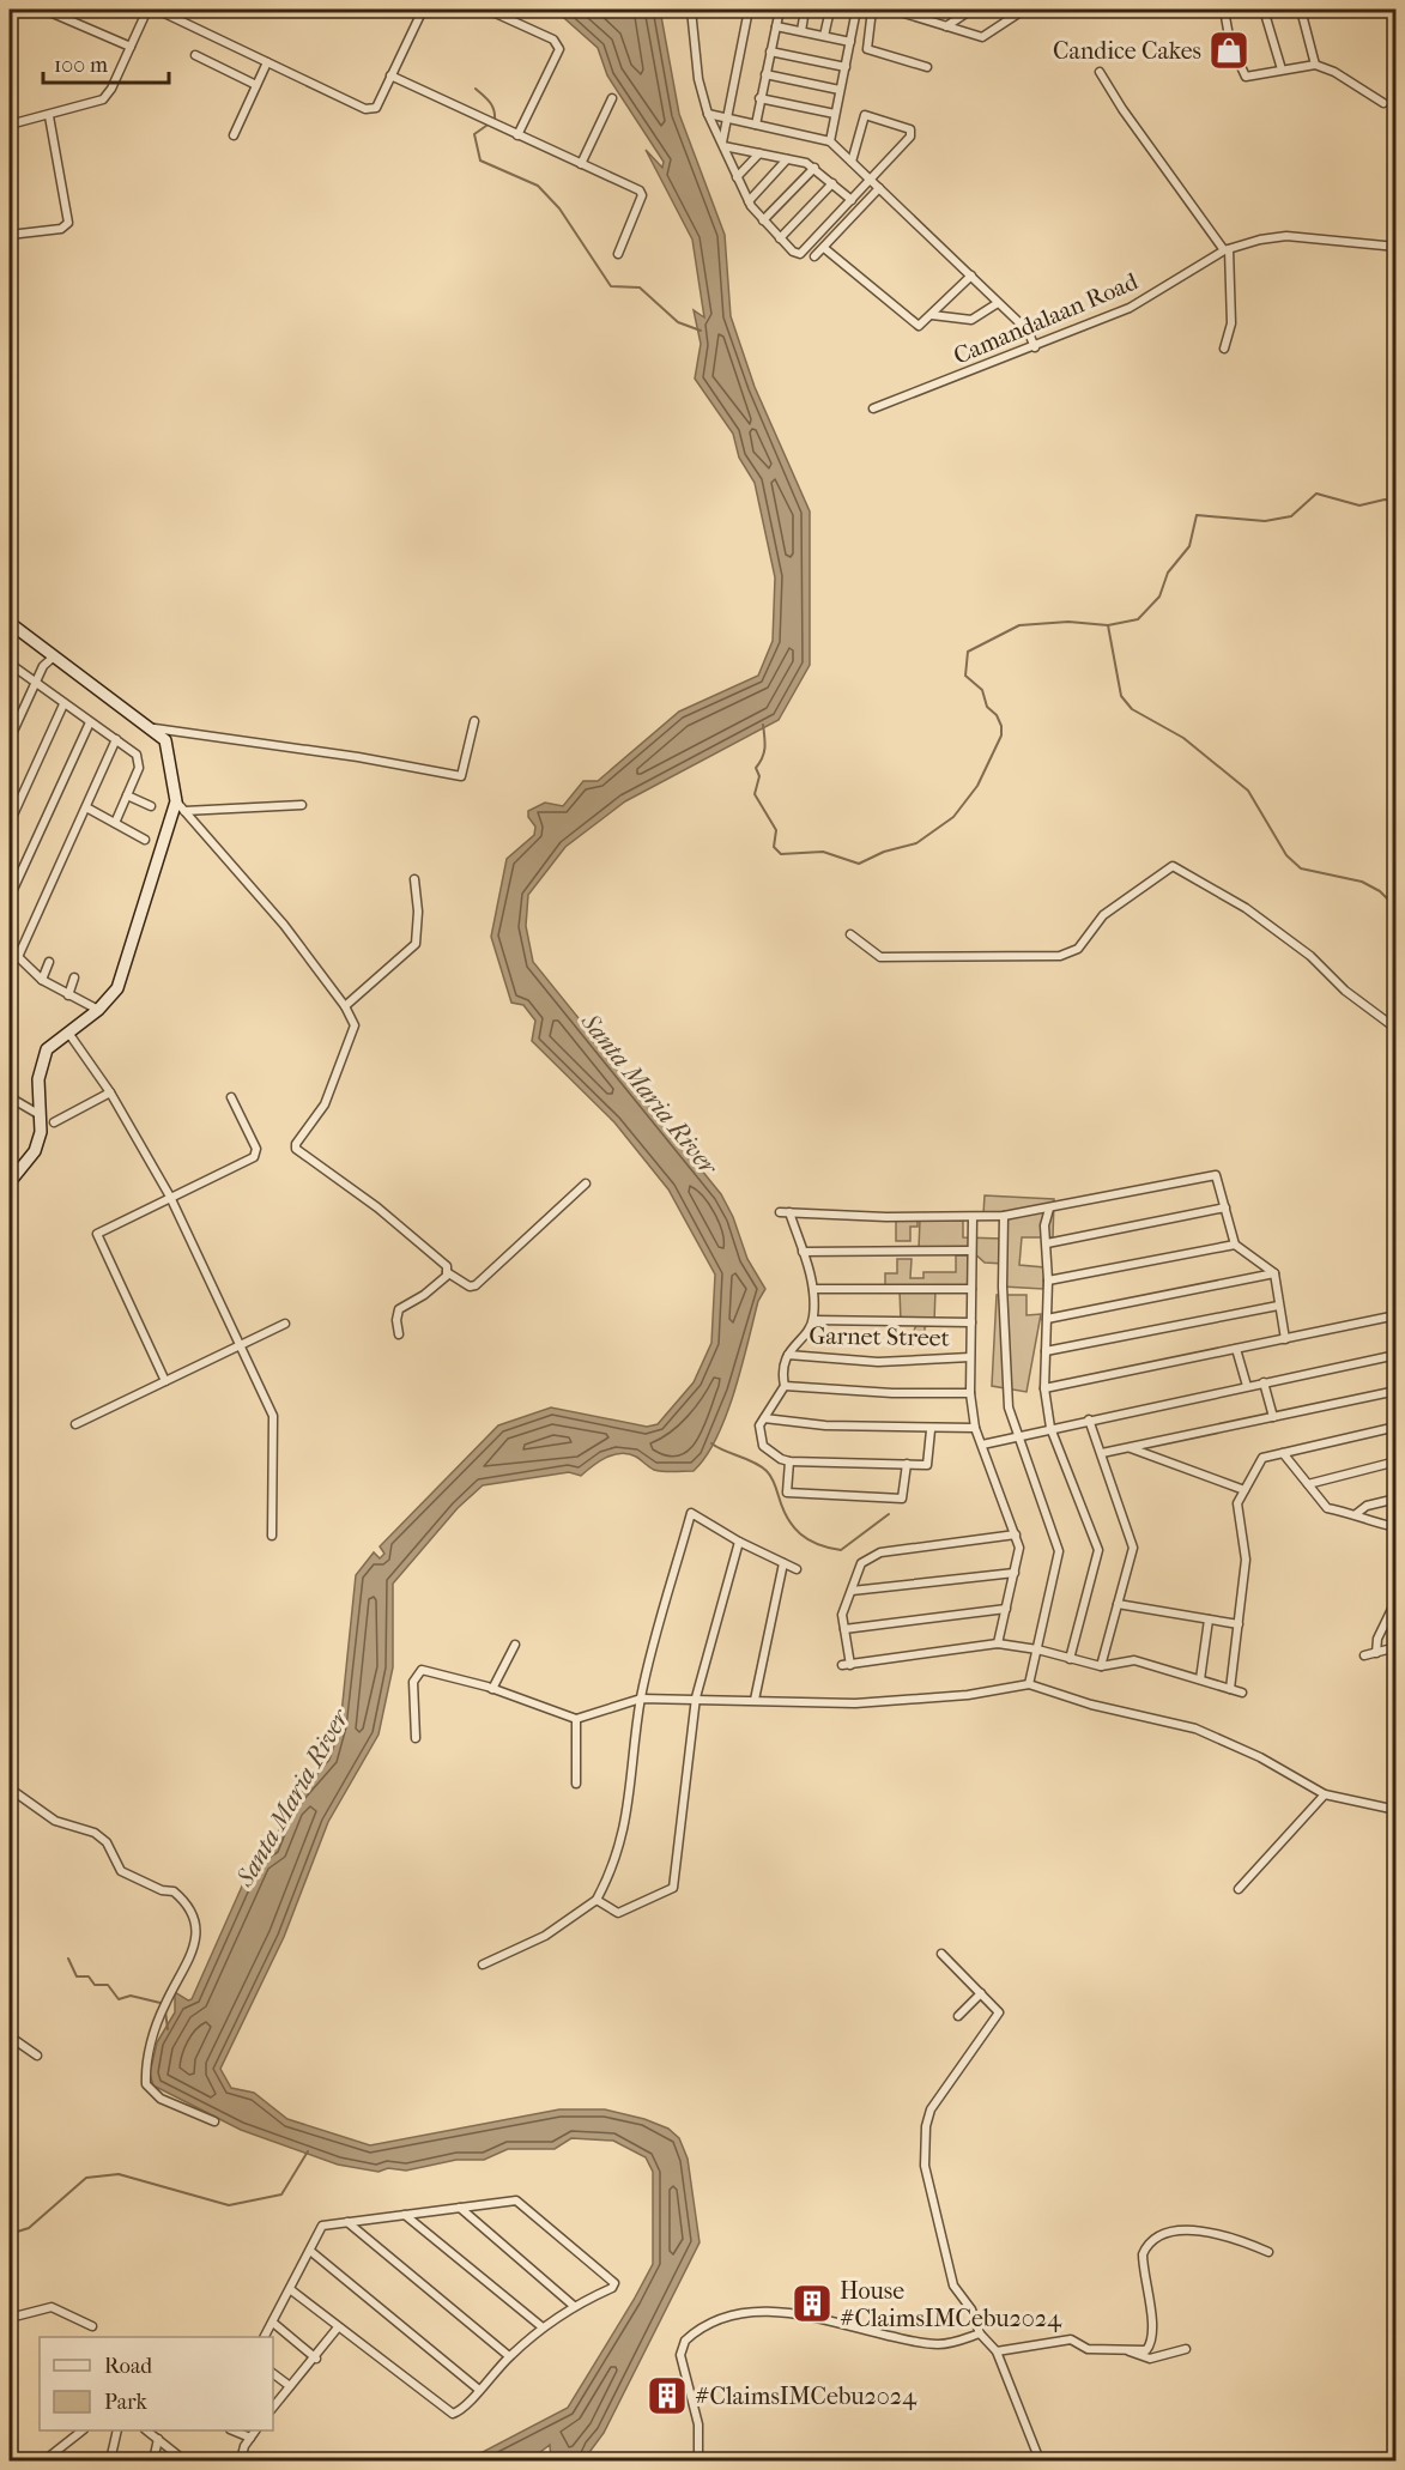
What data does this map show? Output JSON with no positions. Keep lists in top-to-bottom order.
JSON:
{
  "streets": {
    "street": ["Camandalaan Road", "Garnet Street"]
  },
  "water": ["Santa Maria River"],
  "places": {
    "shop": ["Candice Cakes"],
    "building": ["House #ClaimsIMCebu2024", "#ClaimsIMCebu2024"]
  },
  "legend": ["Road", "Park"],
  "scale_bar": "100 m"
}
